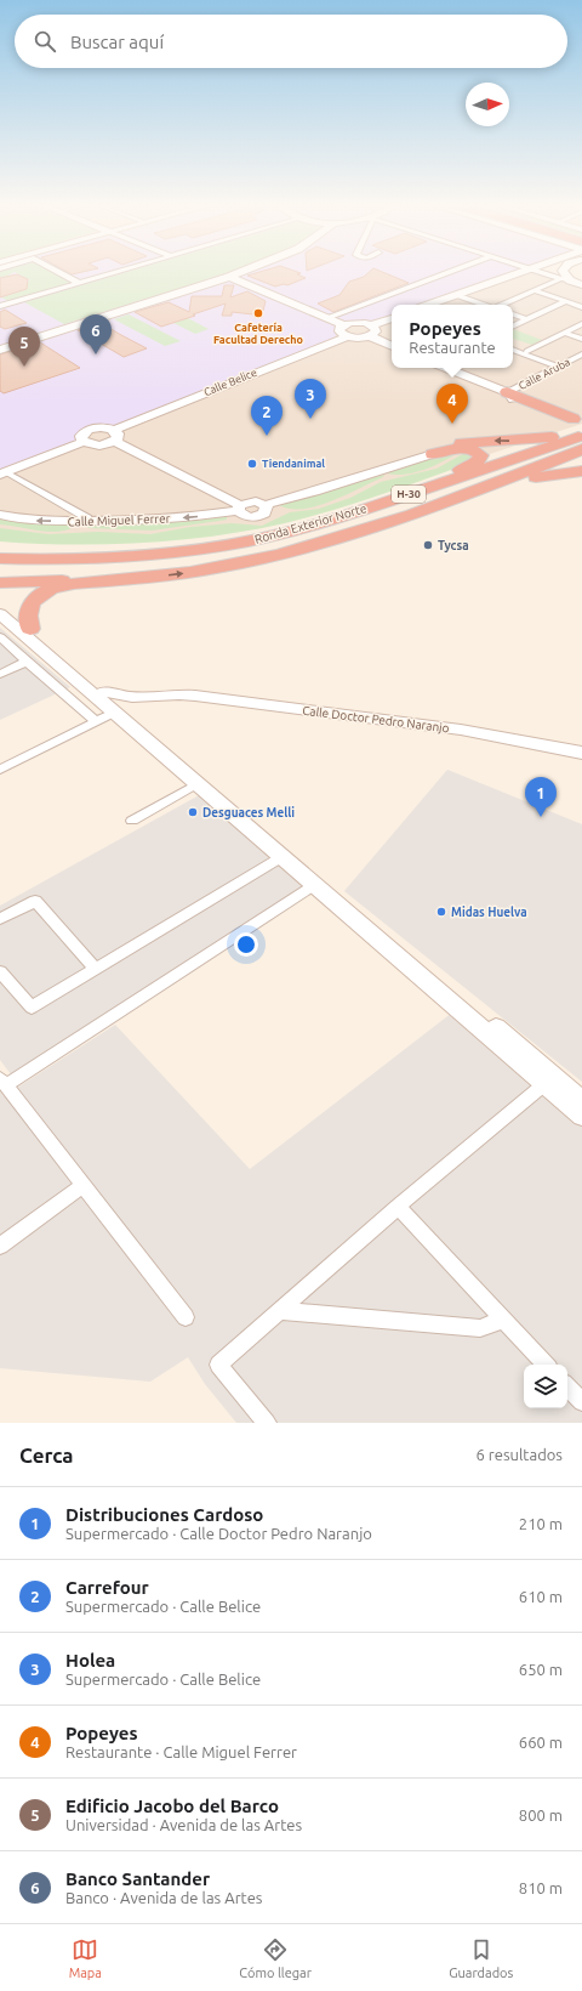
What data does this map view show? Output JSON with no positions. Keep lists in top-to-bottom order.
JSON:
{
  "streets": {
    "highway": ["H-30", "Ronda Exterior Norte"],
    "street": [
      "Calle Aruba",
      "Calle Belice",
      "Calle Miguel Ferrer",
      "Calle Doctor Pedro Naranjo"
    ]
  },
  "places": [
    "Cafetería Facultad Derecho",
    "Tiendanimal",
    "Tycsa",
    "Desguaces Melli",
    "Midas Huelva"
  ],
  "north": "right",
  "page": {
    "search": "Buscar aquí",
    "popup": ["Popeyes", "Restaurante"],
    "pins": [
      "6",
      "5",
      "3",
      "4",
      "2",
      "1"
    ],
    "heading": ["Cerca", "6 resultados"],
    "list": [
      {
        "mark": "1",
        "name": "Distribuciones Cardoso",
        "note": "Supermercado · Calle Doctor Pedro Naranjo",
        "value": "210 m"
      },
      {
        "mark": "2",
        "name": "Carrefour",
        "note": "Supermercado · Calle Belice",
        "value": "610 m"
      },
      {
        "mark": "3",
        "name": "Holea",
        "note": "Supermercado · Calle Belice",
        "value": "650 m"
      },
      {
        "mark": "4",
        "name": "Popeyes",
        "note": "Restaurante · Calle Miguel Ferrer",
        "value": "660 m"
      },
      {
        "mark": "5",
        "name": "Edificio Jacobo del Barco",
        "note": "Universidad · Avenida de las Artes",
        "value": "800 m"
      },
      {
        "mark": "6",
        "name": "Banco Santander",
        "note": "Banco · Avenida de las Artes",
        "value": "810 m"
      }
    ],
    "nav": ["Mapa", "Cómo llegar", "Guardados"]
  }
}
